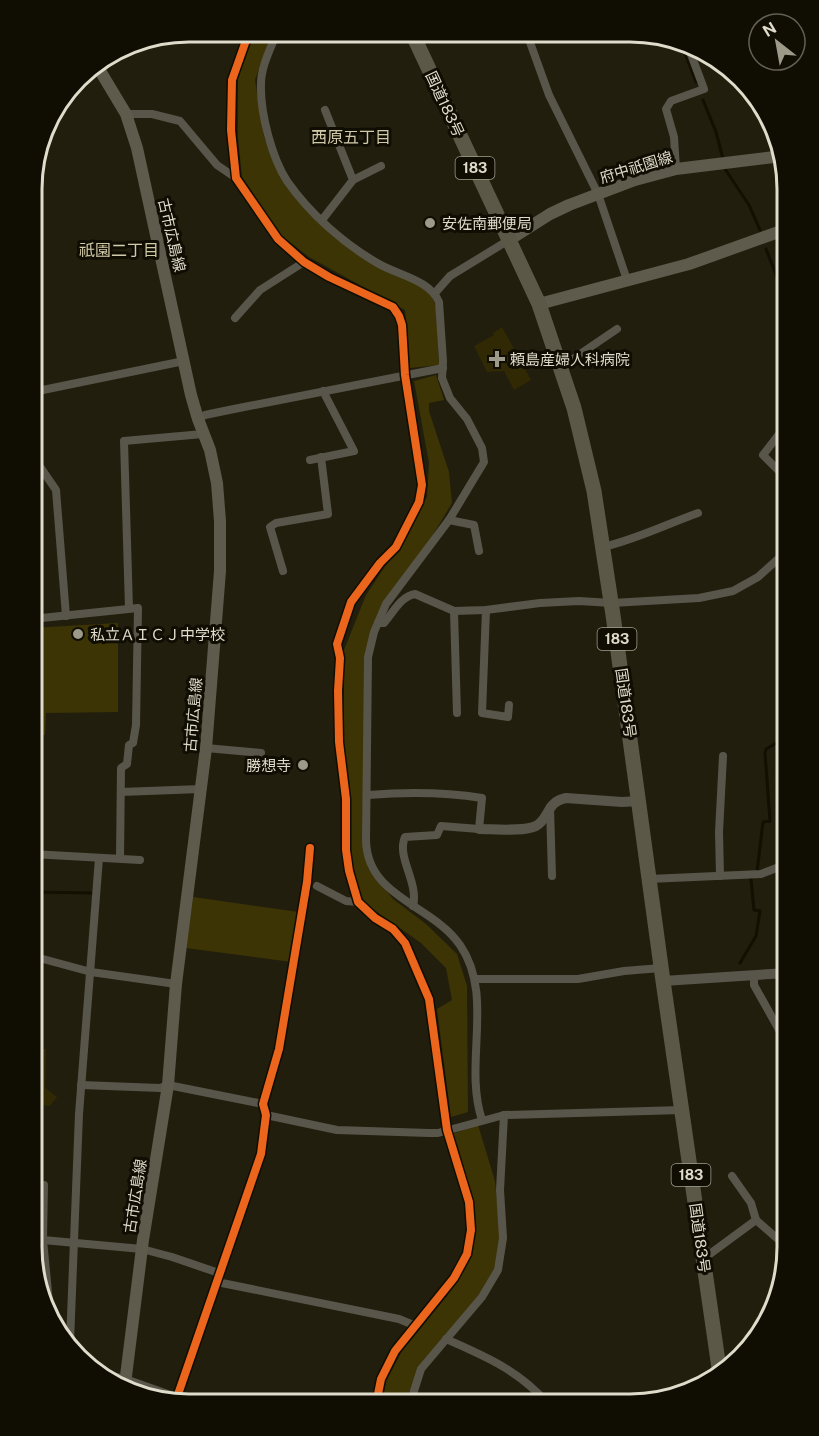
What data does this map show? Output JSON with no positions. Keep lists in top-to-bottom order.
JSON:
{
  "streets": {
    "highway": ["国道183号", "183"],
    "main road": ["府中祇園線", "古市広島線"]
  },
  "crossings": [
    ["国道183号", "府中祇園線"]
  ],
  "districts": ["西原五丁目", "祇園二丁目"],
  "places": {
    "other": ["安佐南郵便局", "私立ＡＩＣＪ中学校", "勝想寺"],
    "health": ["頼島産婦人科病院"]
  },
  "north": "top left"
}
